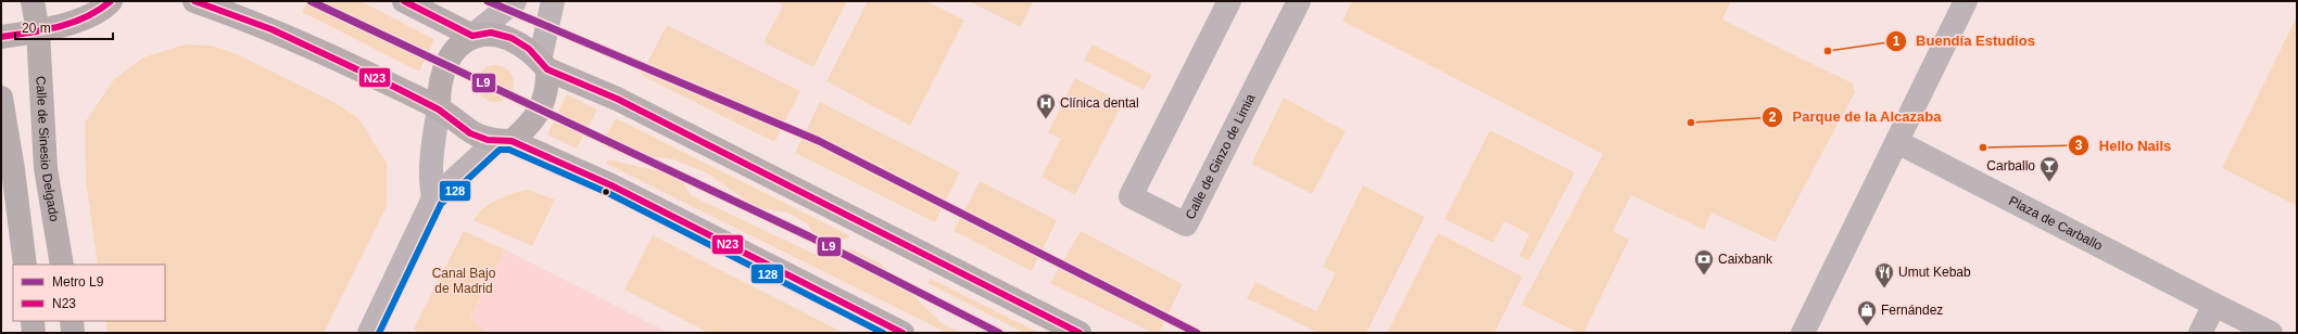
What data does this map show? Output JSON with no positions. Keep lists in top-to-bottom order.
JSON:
{
  "streets": {
    "main road": ["Calle de Sinesio Delgado"],
    "street": ["Calle de Ginzo de Limia", "Plaza de Carballo"]
  },
  "parks": ["Canal Bajo de Madrid"],
  "places": {
    "other": ["Buendía Estudios", "Parque de la Alcazaba", "Hello Nails"],
    "hospital": ["Clínica dental"],
    "bar": ["Carballo"],
    "bank": ["Caixbank"],
    "restaurant": ["Umut Kebab"],
    "shop": ["Fernández"]
  },
  "lines": ["metro line L9", "transit line N23", "transit line 128"],
  "legend": ["Metro L9", "N23"],
  "scale_bar": "20 m"
}
